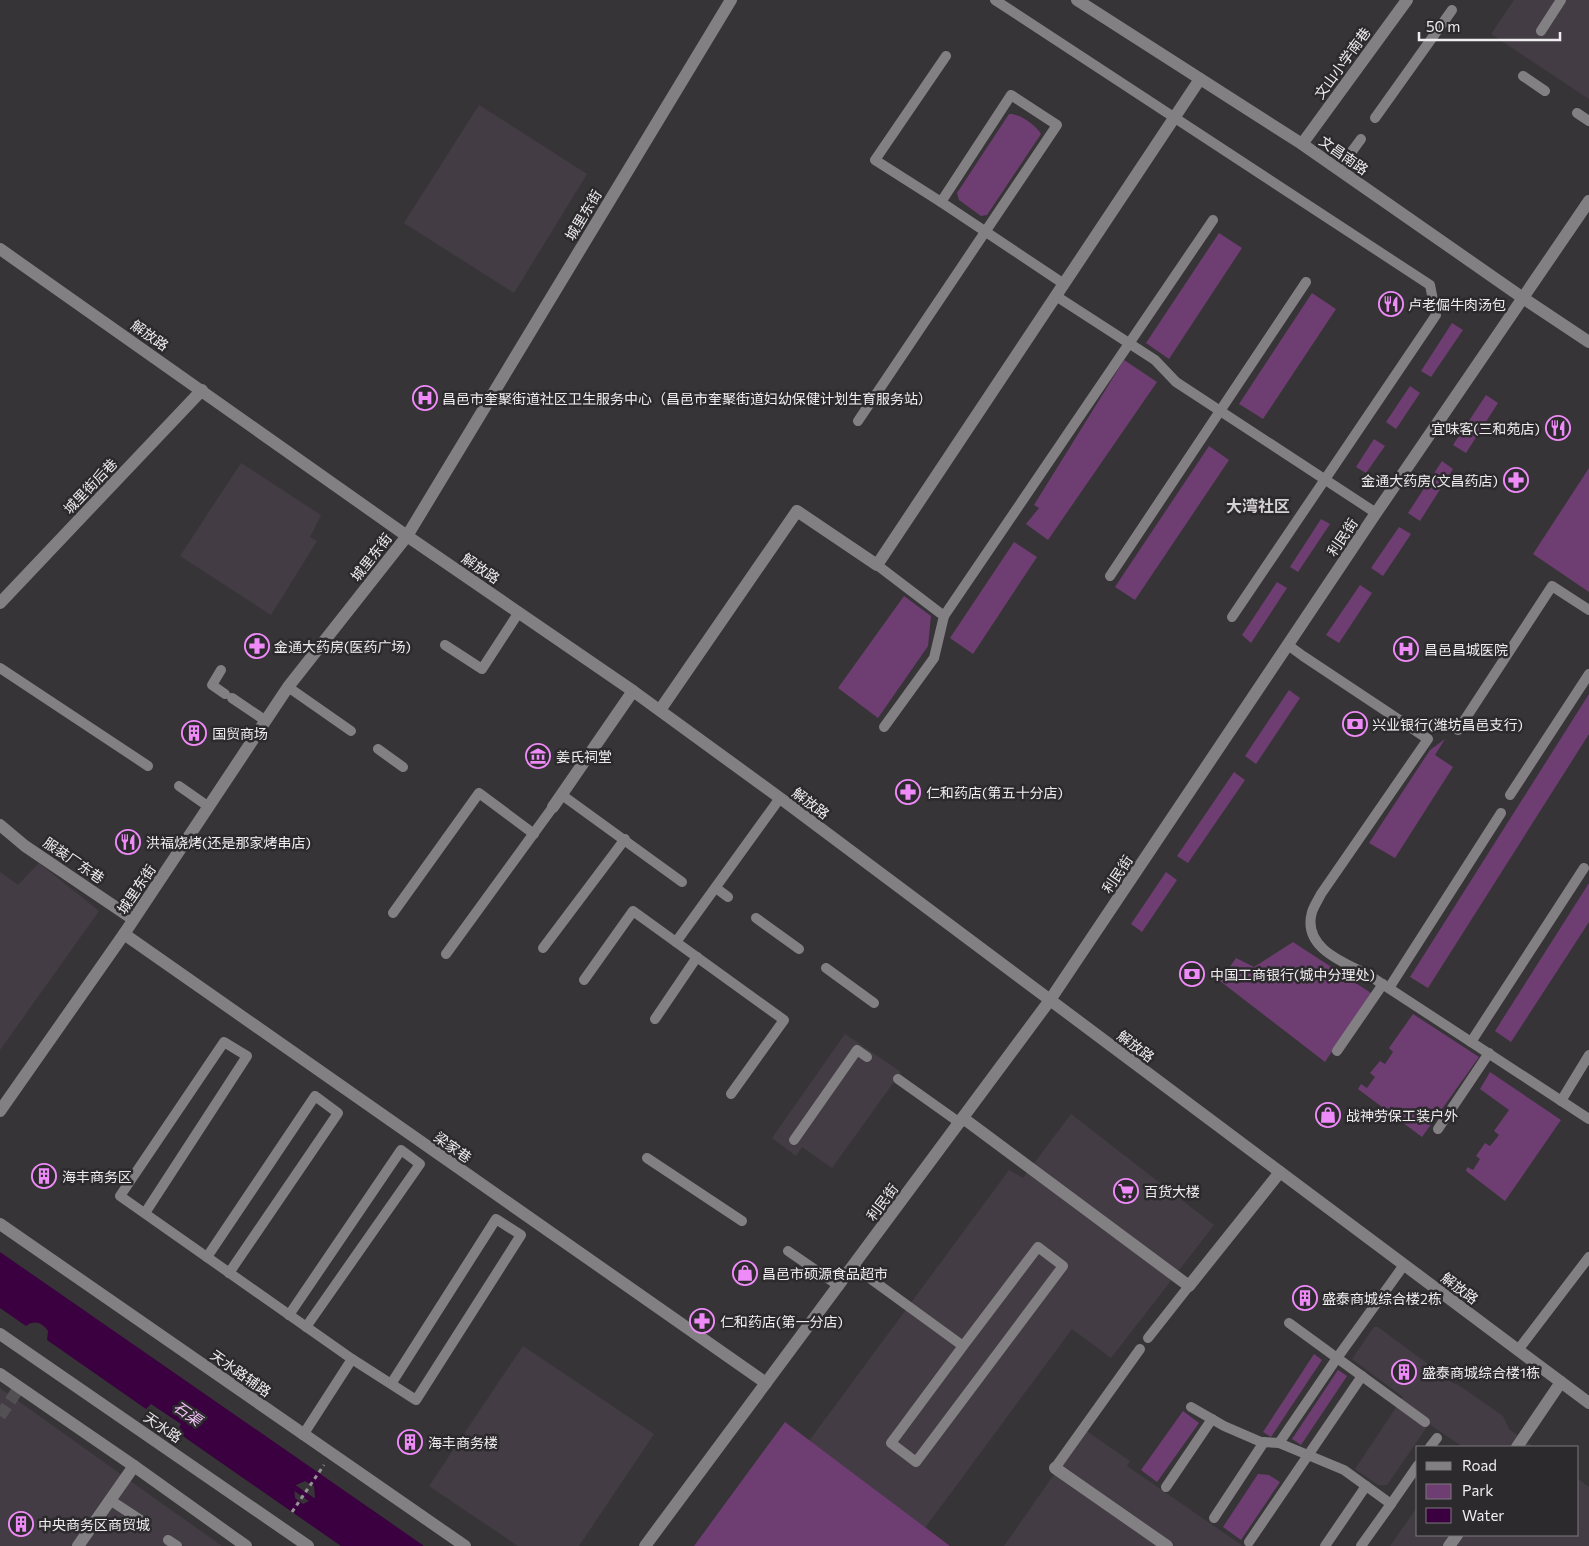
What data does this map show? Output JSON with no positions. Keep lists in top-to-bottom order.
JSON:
{
  "streets": {
    "street": [
      "文山小学南巷",
      "文昌南路",
      "城里东街",
      "解放路",
      "城里街后巷",
      "利民街",
      "服装厂东巷",
      "梁家巷",
      "天水路辅路",
      "天水路"
    ]
  },
  "crossings": [
    ["文山小学南巷", "文昌南路"],
    ["文昌南路", "利民街"],
    ["城里东街", "解放路"],
    ["城里东街", "服装厂东巷"],
    ["城里东街", "梁家巷"],
    ["解放路", "城里街后巷"],
    ["解放路", "利民街"],
    ["利民街", "梁家巷"]
  ],
  "districts": ["大湾社区"],
  "water": ["石渠"],
  "places": {
    "restaurant": ["卢老倔牛肉汤包", "宜味客(三和苑店)", "洪福烧烤(还是那家烤串店)"],
    "hospital": ["昌邑市奎聚街道社区卫生服务中心（昌邑市奎聚街道妇幼保健计划生育服务站）", "昌邑昌城医院"],
    "pharmacy": [
      "金通大药房(文昌药店)",
      "金通大药房(医药广场)",
      "仁和药店(第五十分店)",
      "仁和药店(第一分店)"
    ],
    "bank": ["兴业银行(潍坊昌邑支行)", "中国工商银行(城中分理处)"],
    "building": [
      "国贸商场",
      "海丰商务区",
      "盛泰商城综合楼2栋",
      "盛泰商城综合楼1栋",
      "海丰商务楼",
      "中央商务区商贸城"
    ],
    "museum": ["姜氏祠堂"],
    "shop": ["战神劳保工装户外", "昌邑市硕源食品超市"],
    "supermarket": ["百货大楼"]
  },
  "legend": ["Road", "Park", "Water"],
  "scale_bar": "50 m"
}
